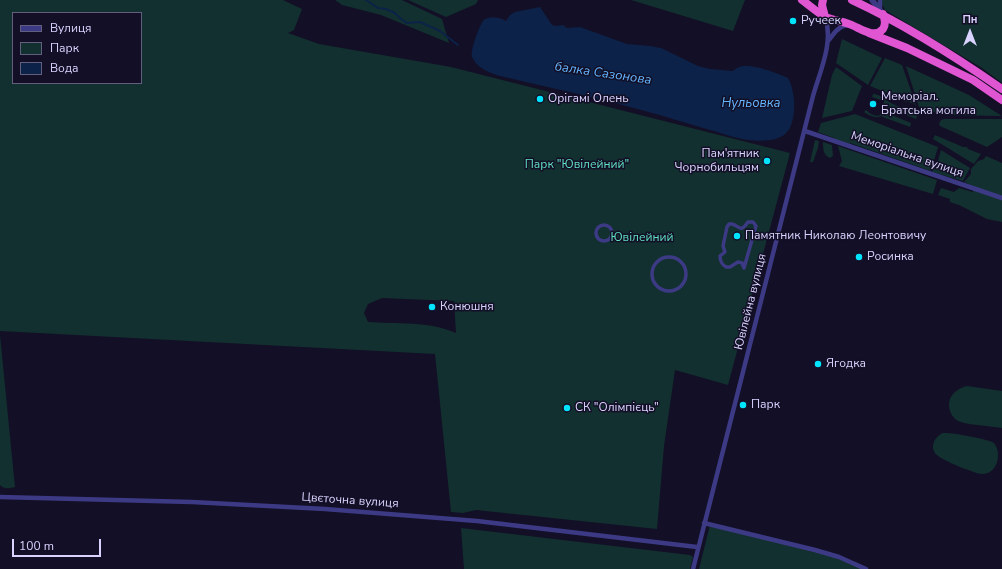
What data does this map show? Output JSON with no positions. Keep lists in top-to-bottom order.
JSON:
{
  "streets": {
    "street": ["Меморіальна вулиця", "Ювілейна вулиця", "Цвєточна вулиця"]
  },
  "crossings": [
    ["Меморіальна вулиця", "Ювілейна вулиця"],
    ["Ювілейна вулиця", "Цвєточна вулиця"]
  ],
  "water": ["балка Сазонова", "Нульовка"],
  "parks": ["Парк \"Ювілейний\"", "Ювілейний"],
  "places": [
    "Ручеек",
    "Орігамі Олень",
    "Меморіал. Братська могила",
    "Пам'ятник Чорнобильцям",
    "Памятник Николаю Леонтовичу",
    "Росинка",
    "Конюшня",
    "Ягодка",
    "Парк",
    "СК \"Олімпієць\""
  ],
  "legend": ["Вулиця", "Парк", "Вода"],
  "scale_bar": "100 m",
  "north": "top"
}
